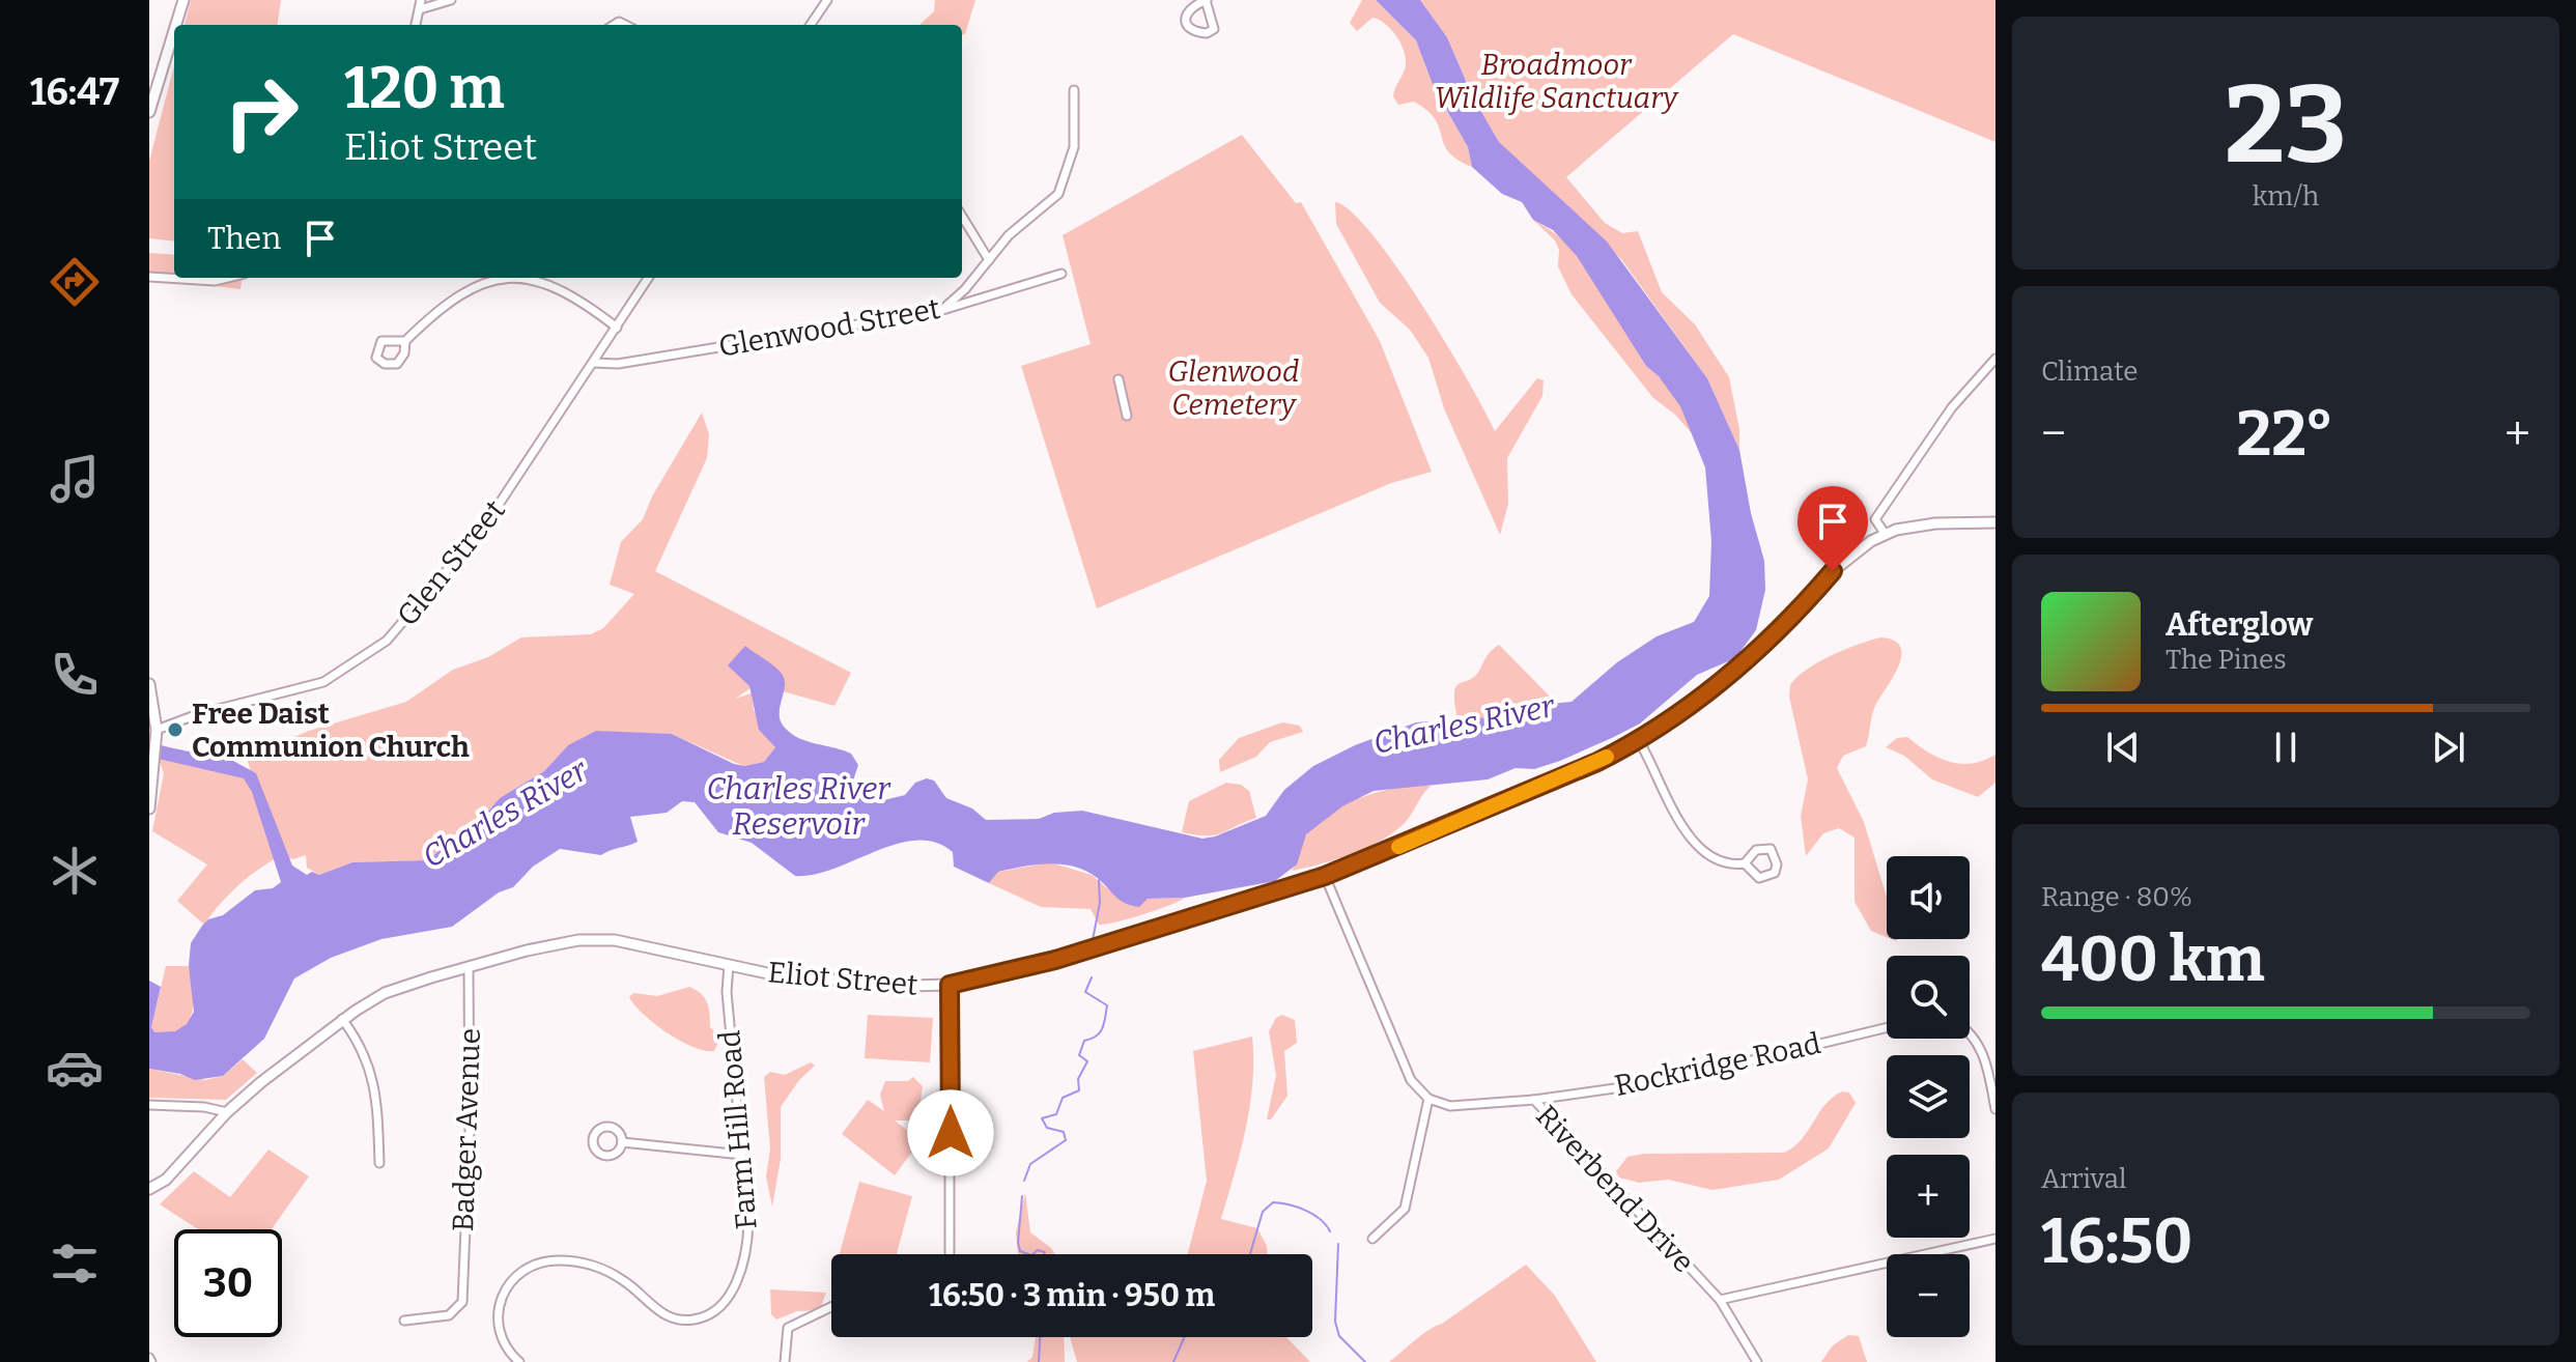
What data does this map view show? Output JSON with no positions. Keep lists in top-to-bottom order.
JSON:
{
  "streets": {
    "main road": ["Eliot Street"],
    "street": [
      "Glenwood Street",
      "Glen Street",
      "Rockridge Road",
      "Badger Avenue",
      "Farm Hill Road",
      "Riverbend Drive"
    ]
  },
  "crossings": [
    ["Glenwood Street", "Glen Street"],
    ["Eliot Street", "Badger Avenue"],
    ["Eliot Street", "Farm Hill Road"],
    ["Rockridge Road", "Riverbend Drive"]
  ],
  "water": ["Charles River", "Charles River Reservoir"],
  "parks": ["Broadmoor Wildlife Sanctuary", "Glenwood Cemetery"],
  "places": ["Free Daist Communion Church"],
  "page": {
    "tabs": "16:47",
    "tile": [
      ["23", "km/h"],
      "Climate",
      ["Range · 80%", "400 km"],
      ["Arrival", "16:50"]
    ],
    "turn": ["120 m", "Eliot Street"],
    "then": "Then",
    "heat": ["−", "22°", "+"],
    "song": ["Afterglow", "The Pines"],
    "map_buttons": ["+", "−"],
    "limit": "30",
    "trip": "16:50 · 3 min · 950 m"
  }
}
